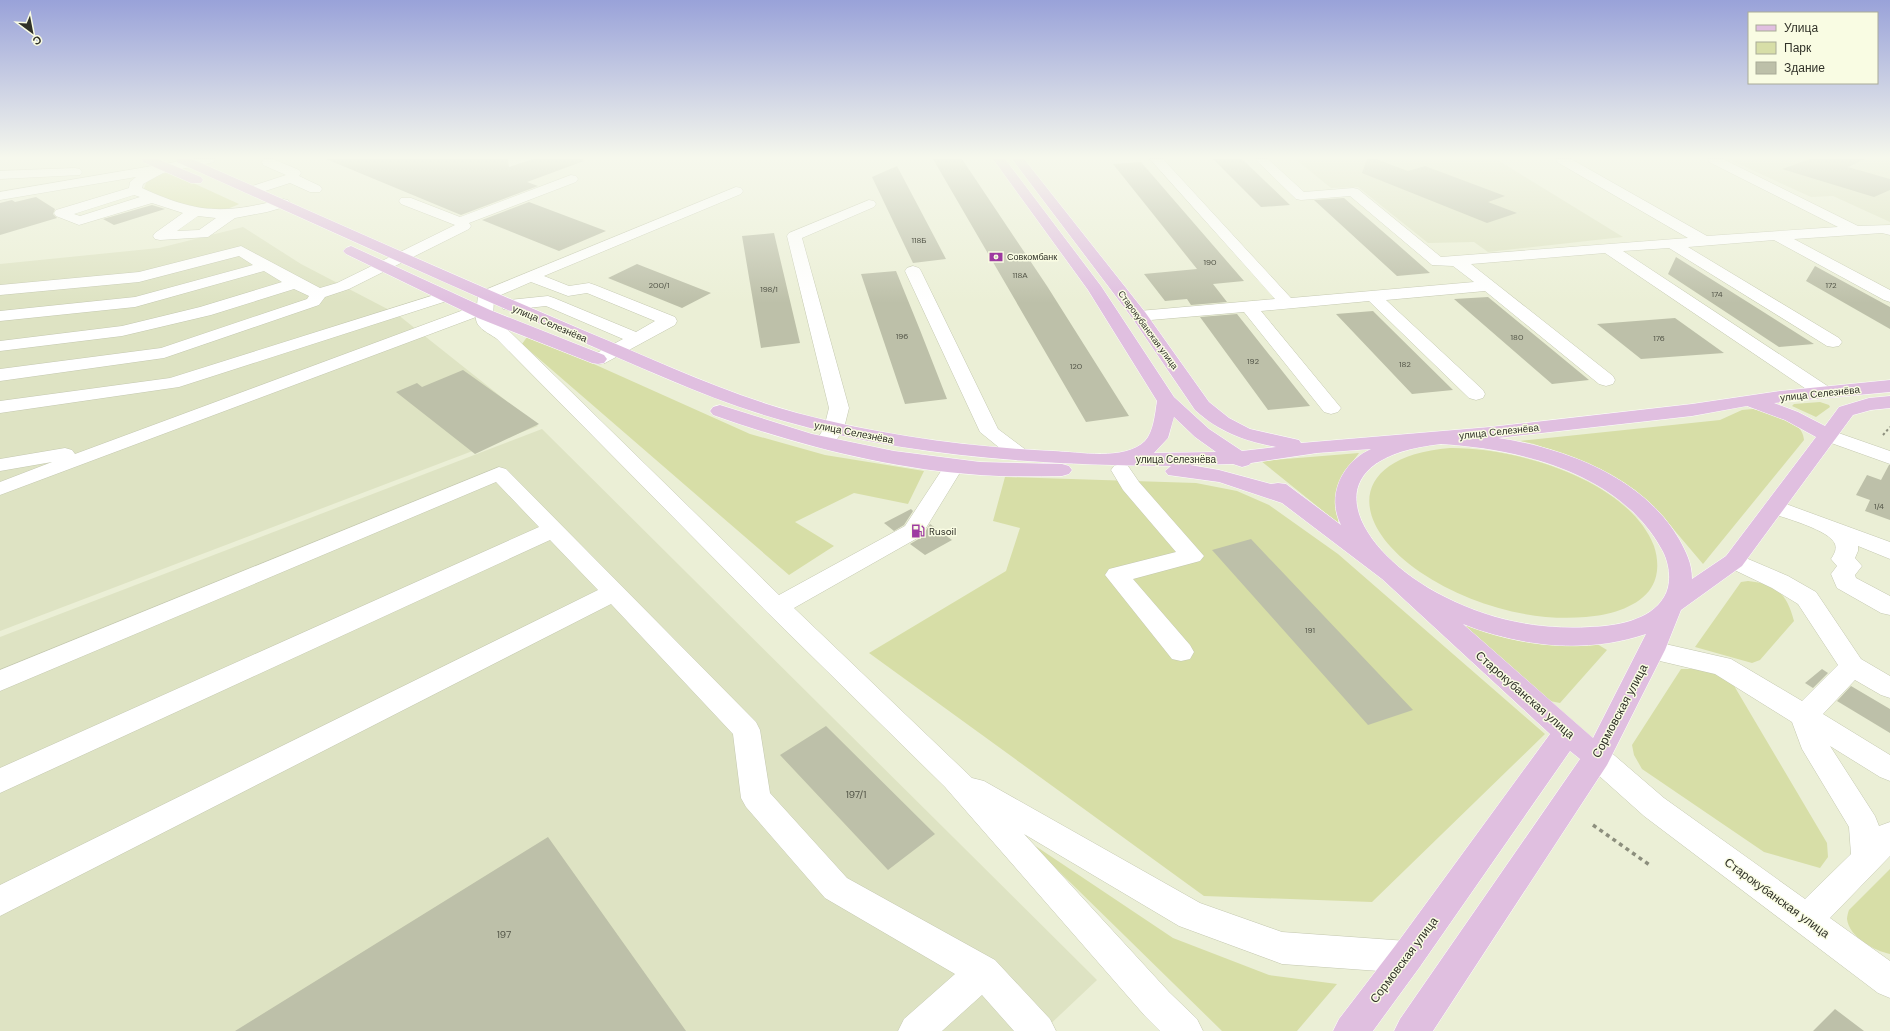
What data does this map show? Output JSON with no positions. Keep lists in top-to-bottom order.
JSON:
{
  "streets": {
    "main road": ["улица Селезнёва", "Старокубанская улица", "Сормовская улица"]
  },
  "crossings": [
    ["улица Селезнёва", "Старокубанская улица"],
    ["Старокубанская улица", "Сормовская улица"]
  ],
  "places": {
    "bank": ["Совкомбанк"],
    "fuel station": ["Rusoil"]
  },
  "house_numbers": [
    "118Б",
    "190",
    "118А",
    "200/1",
    "172",
    "198/1",
    "174",
    "196",
    "180",
    "176",
    "192",
    "182",
    "120",
    "1/4",
    "191",
    "197/1",
    "197"
  ],
  "legend": ["Улица", "Парк", "Здание"],
  "north": "bottom right"
}
